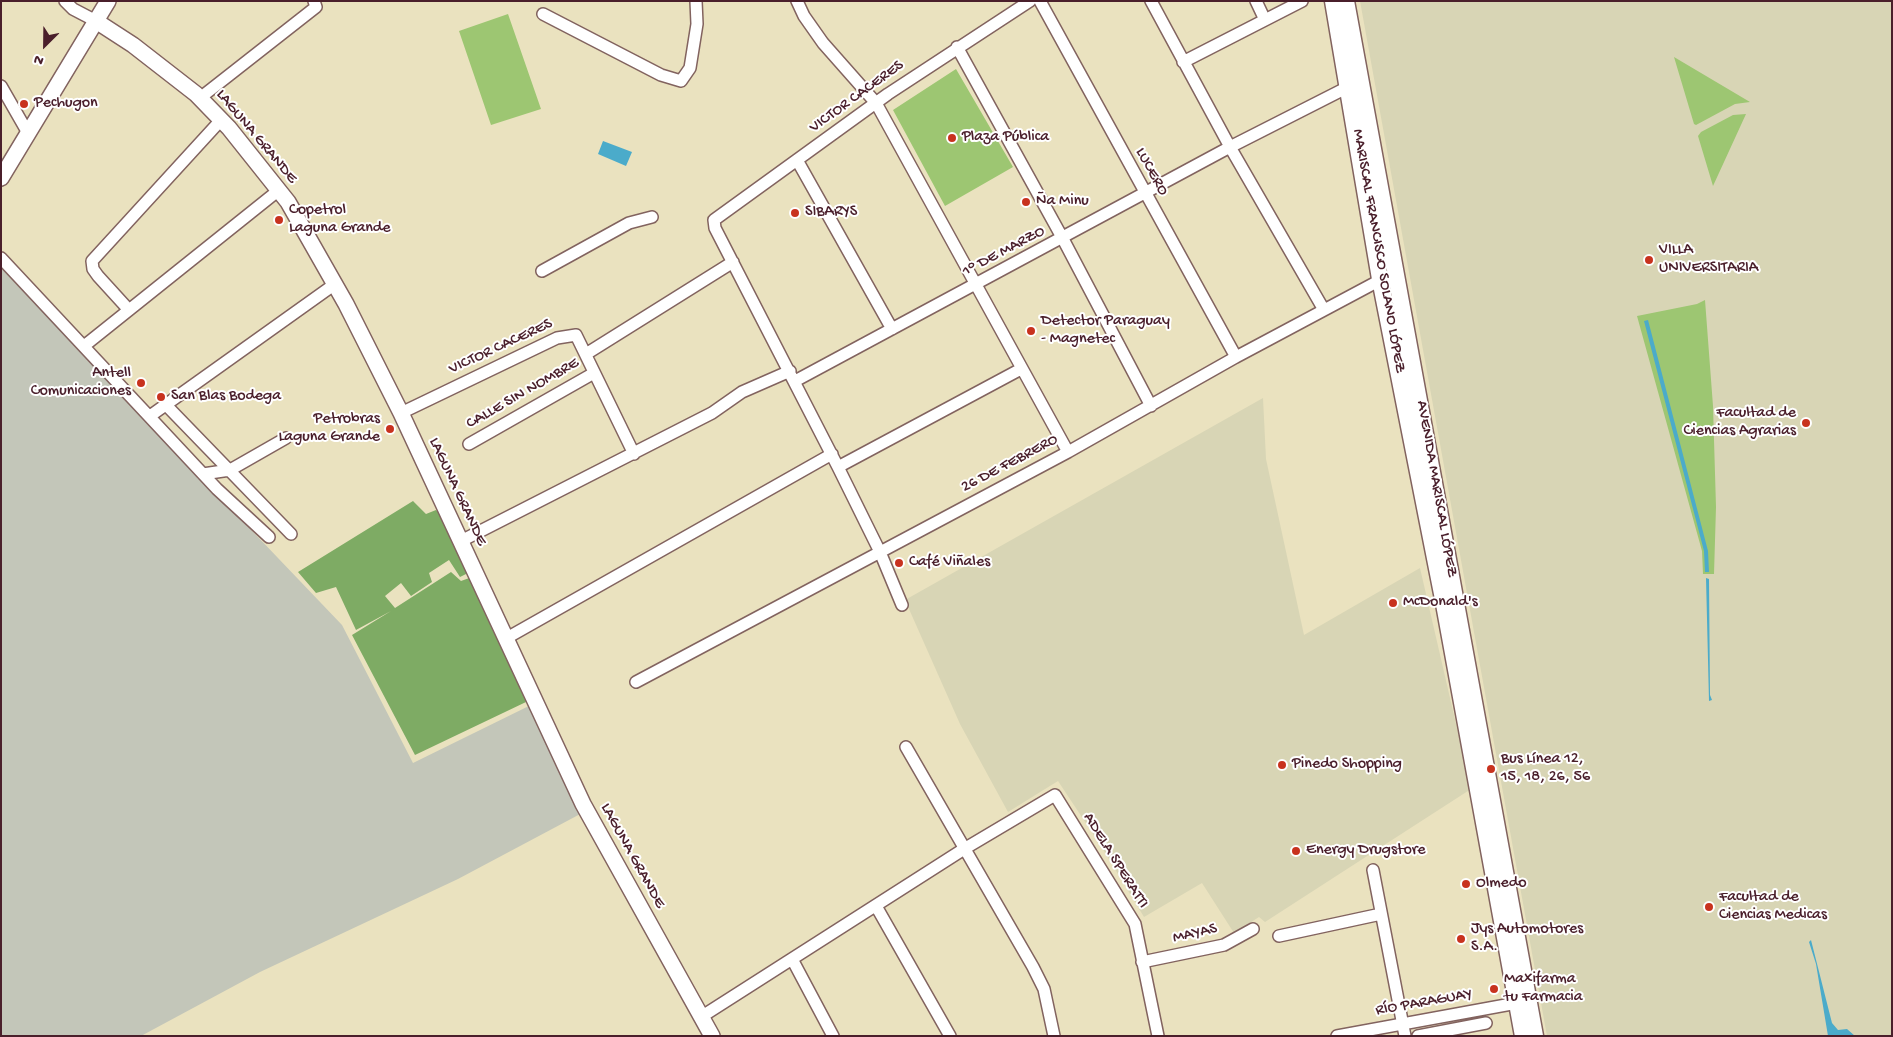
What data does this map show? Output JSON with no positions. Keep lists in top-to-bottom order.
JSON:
{
  "streets": {
    "highway": ["MARISCAL FRANCISCO SOLANO LÓPEZ", "AVENIDA MARISCAL LÓPEZ"],
    "main road": ["LAGUNA GRANDE"],
    "street": [
      "VICTOR CACERES",
      "LUCERO",
      "1° DE MARZO",
      "CALLE SIN NOMBRE",
      "26 DE FEBRERO",
      "ADELA SPERATTI",
      "MAYAS",
      "RÍO PARAGUAY"
    ]
  },
  "crossings": [
    ["VICTOR CACERES", "LAGUNA GRANDE"],
    ["LAGUNA GRANDE", "1° DE MARZO"],
    ["LUCERO", "1° DE MARZO"],
    ["LUCERO", "26 DE FEBRERO"],
    ["MARISCAL FRANCISCO SOLANO LÓPEZ", "1° DE MARZO"],
    ["MARISCAL FRANCISCO SOLANO LÓPEZ", "26 DE FEBRERO"],
    ["MARISCAL FRANCISCO SOLANO LÓPEZ", "AVENIDA MARISCAL LÓPEZ"],
    ["MARISCAL FRANCISCO SOLANO LÓPEZ", "RÍO PARAGUAY"],
    ["1° DE MARZO", "AVENIDA MARISCAL LÓPEZ"],
    ["26 DE FEBRERO", "AVENIDA MARISCAL LÓPEZ"],
    ["ADELA SPERATTI", "MAYAS"]
  ],
  "places": [
    "Pechugon",
    "Plaza Pública",
    "Ña Minu",
    "SIBARYS",
    "Copetrol Laguna Grande",
    "VILLA UNIVERSITARIA",
    "Detector Paraguay - Magnetec",
    "Antell Comunicaciones",
    "San Blas Bodega",
    "Facultad de Ciencias Agrarias",
    "Petrobras Laguna Grande",
    "Café Viñales",
    "McDonald's",
    "Pinedo Shopping",
    "Bus Línea 12, 15, 18, 26, 56",
    "Energy Drugstore",
    "Olmedo",
    "Facultad de Ciencias Medicas",
    "Jys Automotores S.A.",
    "Maxifarma tu Farmacia"
  ],
  "north": "bottom left"
}
